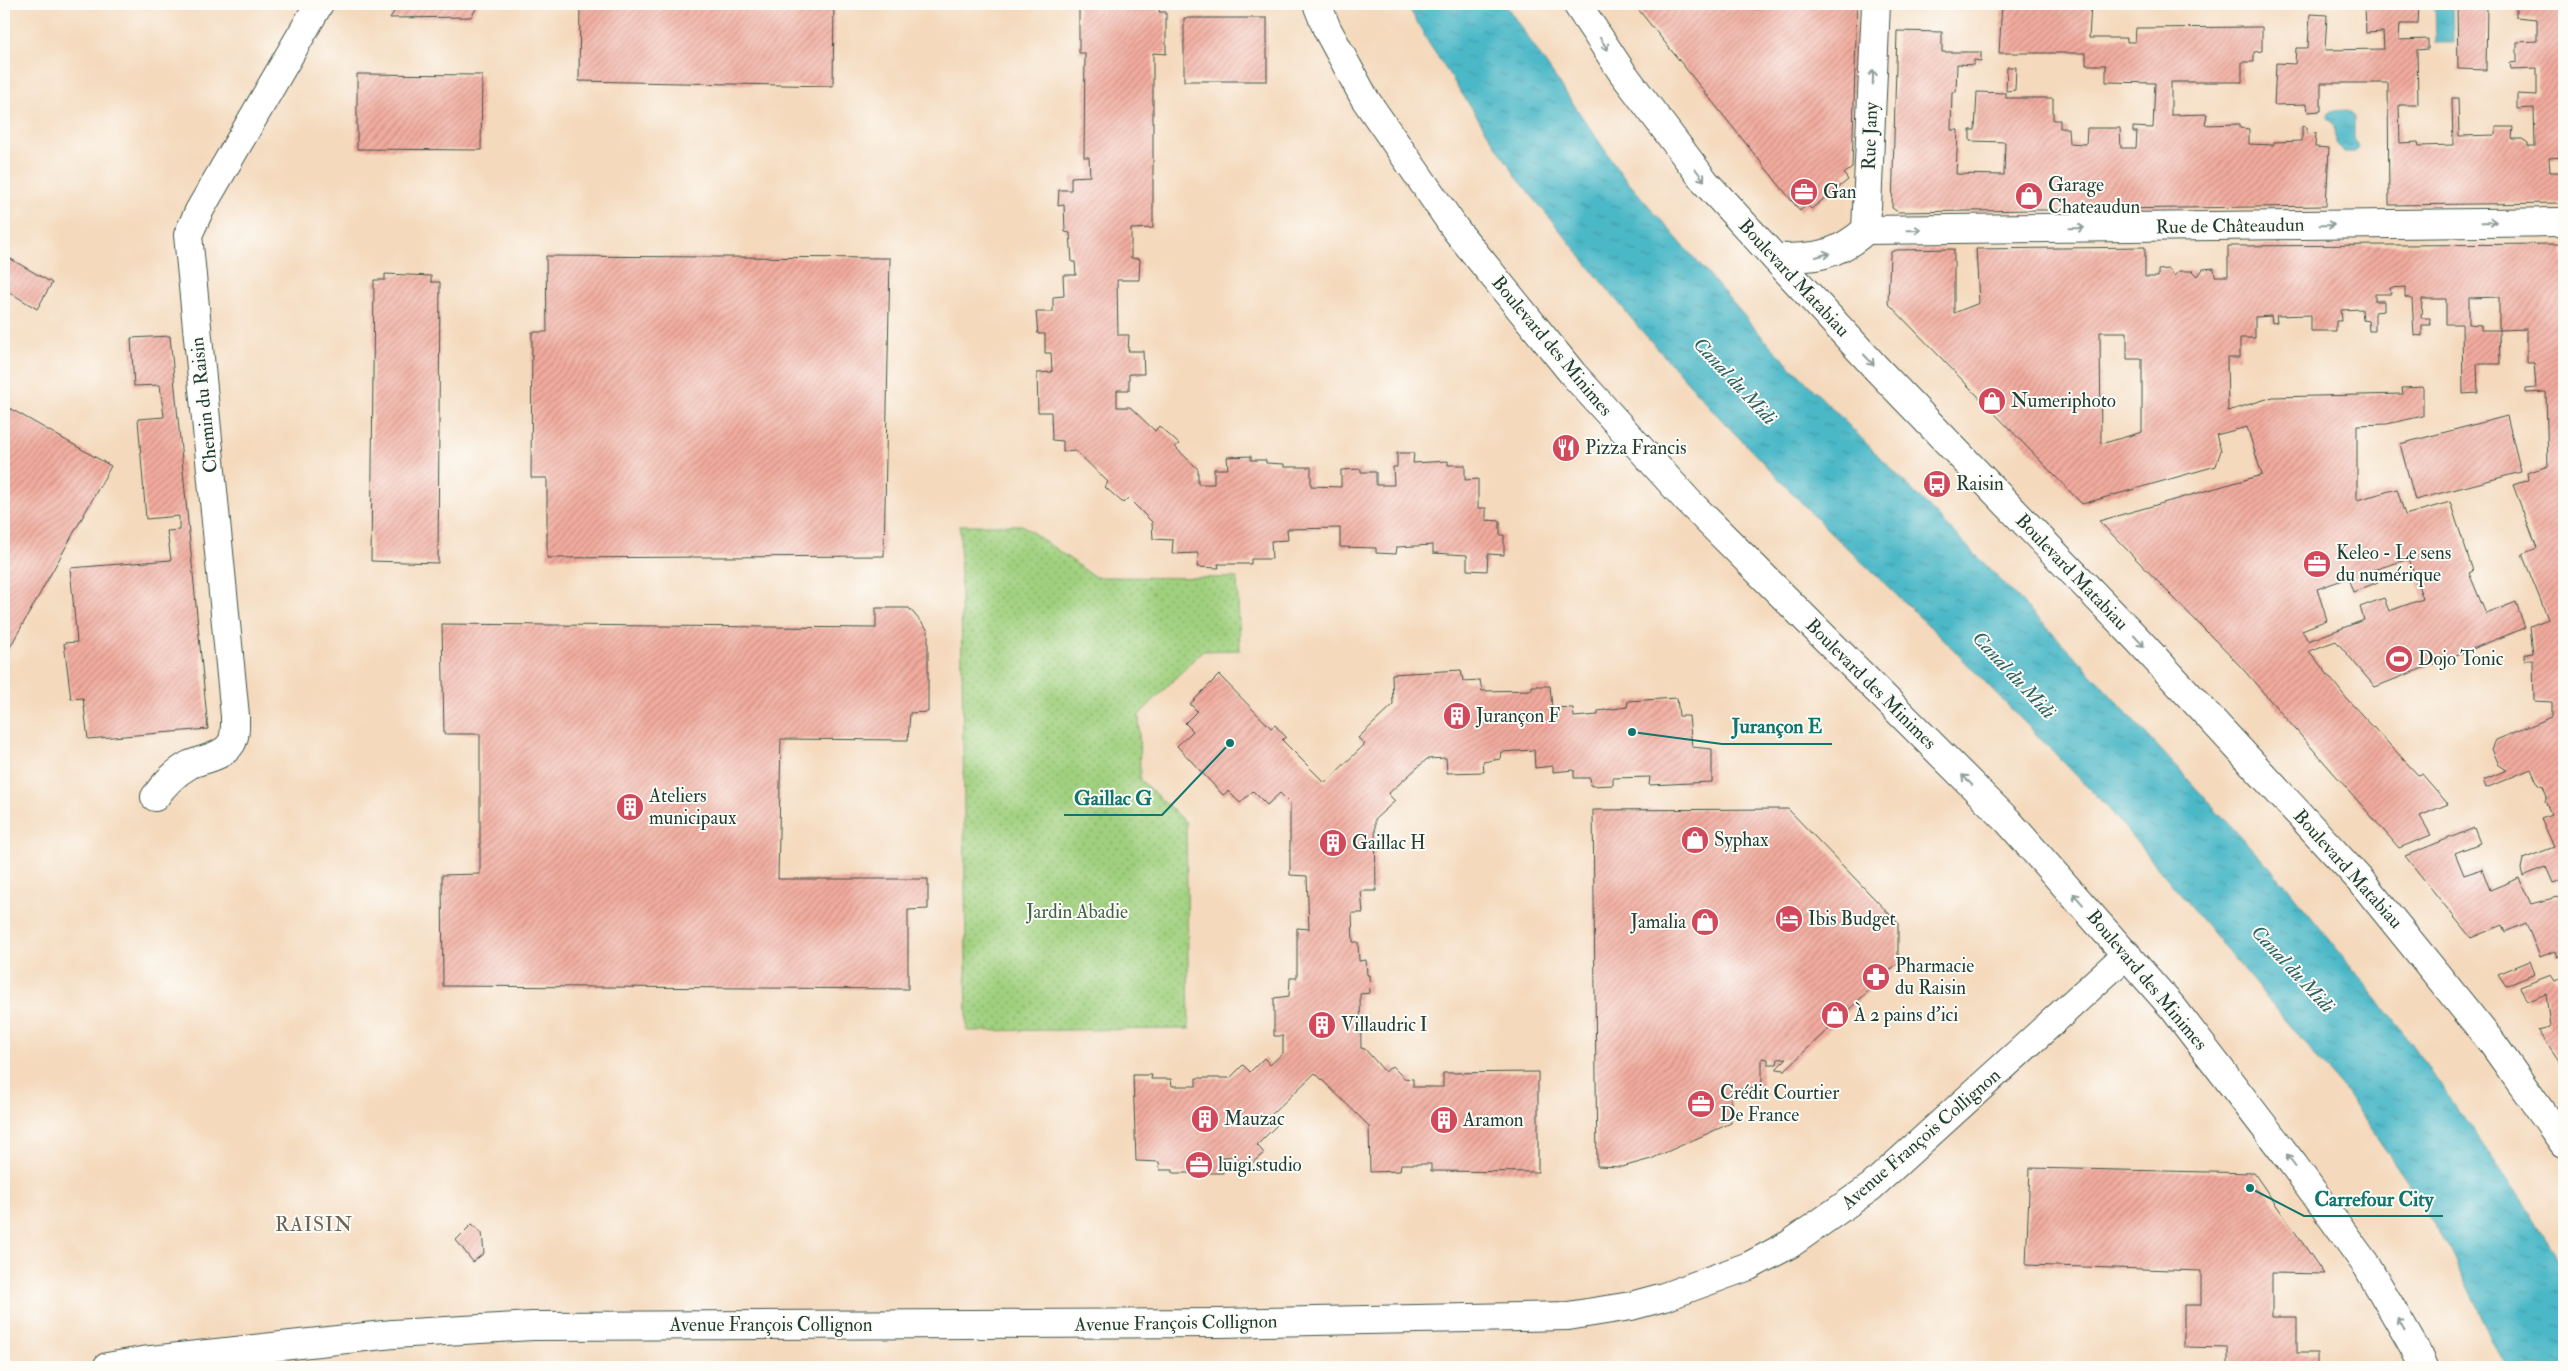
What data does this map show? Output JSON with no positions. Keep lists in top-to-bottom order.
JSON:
{
  "streets": {
    "street": [
      "Rue Jany",
      "Rue de Châteaudun",
      "Boulevard Matabiau",
      "Boulevard des Minimes",
      "Chemin du Raisin",
      "Avenue François Collignon"
    ]
  },
  "crossings": [
    ["Rue Jany", "Rue de Châteaudun"],
    ["Boulevard des Minimes", "Avenue François Collignon"]
  ],
  "one_way": [
    "Rue Jany",
    "Rue de Châteaudun",
    "Boulevard Matabiau",
    "Boulevard des Minimes"
  ],
  "districts": ["RAISIN"],
  "water": ["Canal du Midi"],
  "parks": ["Jardin Abadie"],
  "places": {
    "office": [
      "Gan",
      "Keleo - Le sens du numérique",
      "Crédit Courtier De France",
      "luigi.studio"
    ],
    "shop": [
      "Garage Chateaudun",
      "Numeriphoto",
      "Syphax",
      "Jamalia",
      "À 2 pains d’ici"
    ],
    "restaurant": ["Pizza Francis"],
    "bus stop": ["Raisin"],
    "sports": ["Dojo Tonic"],
    "building": [
      "Jurançon F",
      "Ateliers municipaux",
      "Gaillac H",
      "Villaudric I",
      "Mauzac",
      "Aramon"
    ],
    "other": ["Jurançon E", "Gaillac G", "Carrefour City"],
    "hotel": ["Ibis Budget"],
    "pharmacy": ["Pharmacie du Raisin"]
  }
}
